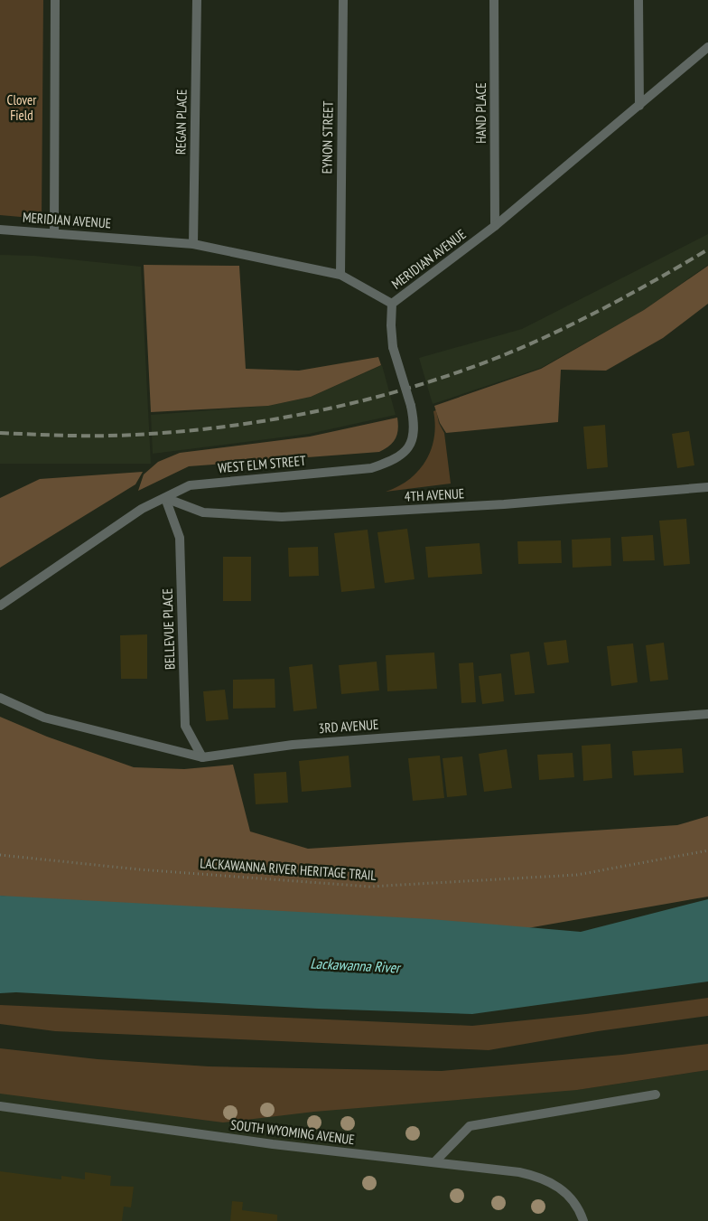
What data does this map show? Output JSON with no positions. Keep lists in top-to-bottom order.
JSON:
{
  "streets": {
    "street": [
      "HAND PLACE",
      "REGAN PLACE",
      "EYNON STREET",
      "MERIDIAN AVENUE",
      "WEST ELM STREET",
      "4TH AVENUE",
      "BELLEVUE PLACE",
      "3RD AVENUE",
      "SOUTH WYOMING AVENUE"
    ],
    "path": ["LACKAWANNA RIVER HERITAGE TRAIL"]
  },
  "crossings": [
    ["HAND PLACE", "MERIDIAN AVENUE"],
    ["REGAN PLACE", "MERIDIAN AVENUE"],
    ["EYNON STREET", "MERIDIAN AVENUE"],
    ["MERIDIAN AVENUE", "WEST ELM STREET"],
    ["WEST ELM STREET", "4TH AVENUE"],
    ["WEST ELM STREET", "BELLEVUE PLACE"],
    ["4TH AVENUE", "BELLEVUE PLACE"],
    ["BELLEVUE PLACE", "3RD AVENUE"]
  ],
  "water": ["Lackawanna River"],
  "parks": ["Clover Field"]
}
